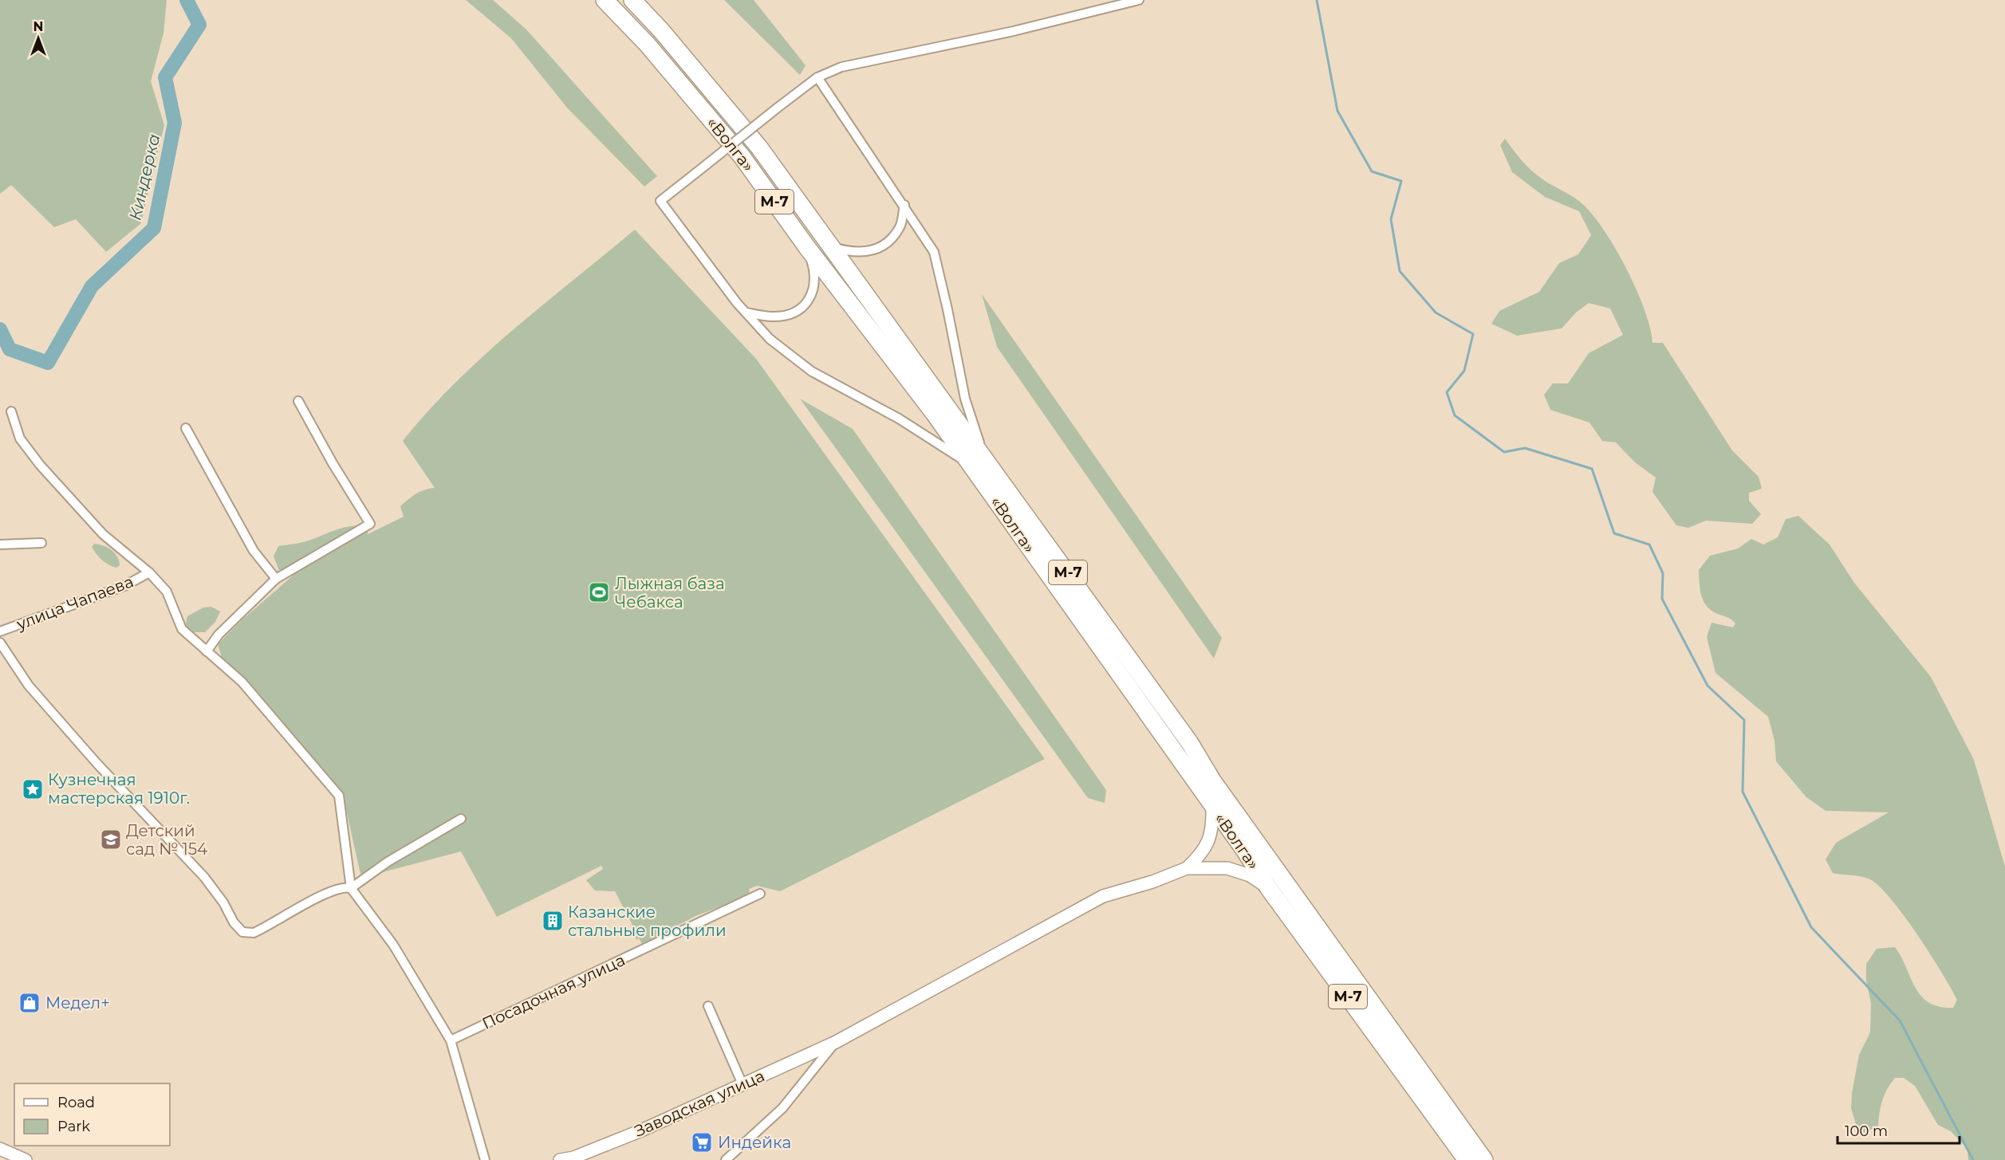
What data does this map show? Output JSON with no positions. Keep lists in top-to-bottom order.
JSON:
{
  "streets": {
    "highway": ["«Волга»", "М-7"],
    "street": ["улица Чапаева", "Посадочная улица", "Заводская улица"]
  },
  "water": ["Киндерка"],
  "places": {
    "sports": ["Лыжная база Чебакса"],
    "place": ["Кузнечная мастерская 1910г."],
    "school or university": ["Детский сад № 154"],
    "building": ["Казанские стальные профили"],
    "shop": ["Медел+"],
    "supermarket": ["Индейка"]
  },
  "legend": ["Road", "Park"],
  "scale_bar": "100 m",
  "north": "top"
}
